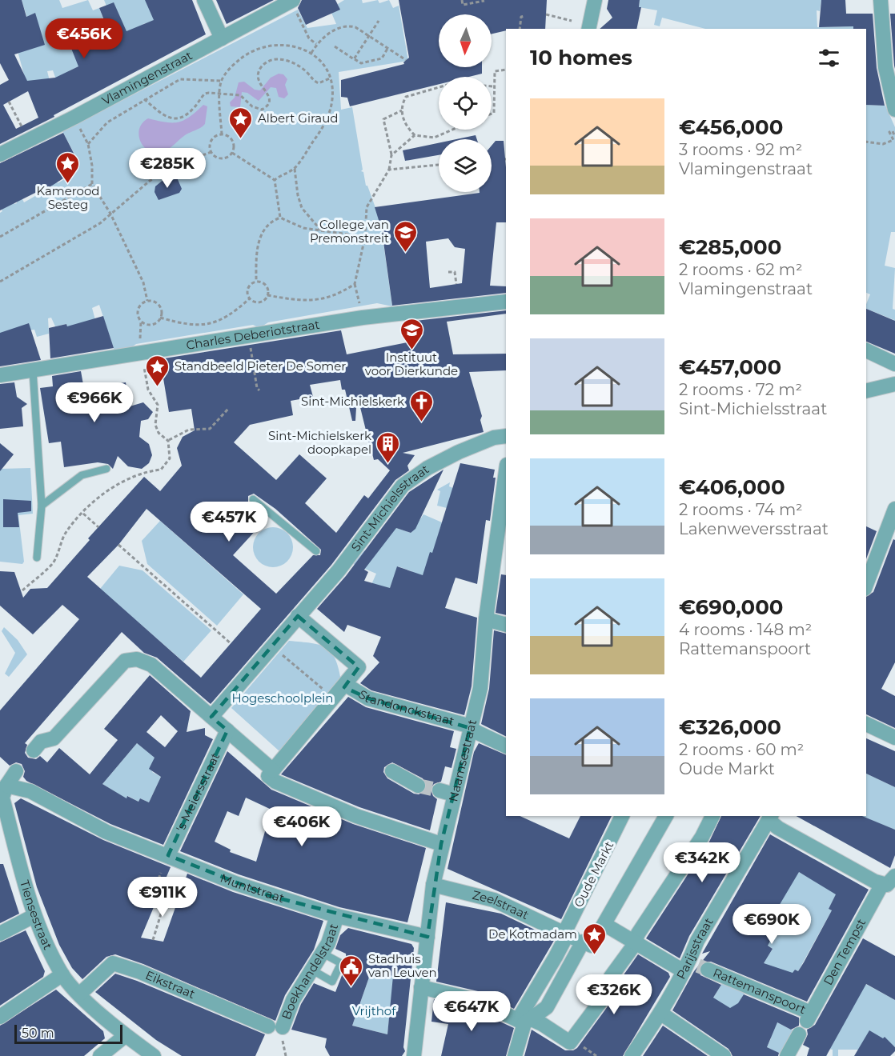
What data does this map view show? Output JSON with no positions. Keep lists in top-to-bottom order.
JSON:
{
  "streets": {
    "street": [
      "Vlamingenstraat",
      "Charles Deberiotstraat",
      "Sint-Michielsstraat",
      "Standonckstraat",
      "Naamsestraat",
      "'s Meiersstraat",
      "Oude Markt",
      "Muntstraat",
      "Zeelstraat",
      "Tiensestraat",
      "Parijsstraat",
      "Den Tempst",
      "Boekhandelstraat",
      "Eikstraat",
      "Rattemanspoort"
    ]
  },
  "crossings": [
    ["Standonckstraat", "Naamsestraat"],
    ["Naamsestraat", "Muntstraat"],
    ["Naamsestraat", "Zeelstraat"],
    ["'s Meiersstraat", "Muntstraat"],
    ["Oude Markt", "Zeelstraat"],
    ["Muntstraat", "Tiensestraat"],
    ["Muntstraat", "Boekhandelstraat"],
    ["Tiensestraat", "Eikstraat"],
    ["Parijsstraat", "Rattemanspoort"],
    ["Den Tempst", "Rattemanspoort"],
    ["Boekhandelstraat", "Eikstraat"]
  ],
  "parks": ["Hogeschoolplein", "Vrijthof"],
  "places": {
    "place": [
      "Albert Giraud",
      "Kamerood Sesteg",
      "Standbeeld Pieter De Somer",
      "De Kotmadam"
    ],
    "school or university": ["College van Premonstreit", "Instituut voor Dierkunde"],
    "church": ["Sint-Michielskerk"],
    "building": ["Sint-Michielskerk doopkapel"],
    "public building": ["Stadhuis van Leuven"]
  },
  "scale_bar": "50 m",
  "north": "bottom",
  "page": {
    "price": [
      "€456K",
      "€285K",
      "€966K",
      "€457K",
      "€406K",
      "€342K",
      "€911K",
      "€690K",
      "€326K",
      "€647K"
    ],
    "heading": "10 homes",
    "list": [
      {
        "name": "€456,000",
        "note": "3 rooms · 92 m² · Vlamingenstraat"
      },
      {
        "name": "€285,000",
        "note": "2 rooms · 62 m² · Vlamingenstraat"
      },
      {
        "name": "€457,000",
        "note": "2 rooms · 72 m² · Sint-Michielsstraat"
      },
      {
        "name": "€406,000",
        "note": "2 rooms · 74 m² · Lakenweversstraat"
      },
      {
        "name": "€690,000",
        "note": "4 rooms · 148 m² · Rattemanspoort"
      },
      {
        "name": "€326,000",
        "note": "2 rooms · 60 m² · Oude Markt"
      }
    ],
    "scale": "50 m"
  }
}
